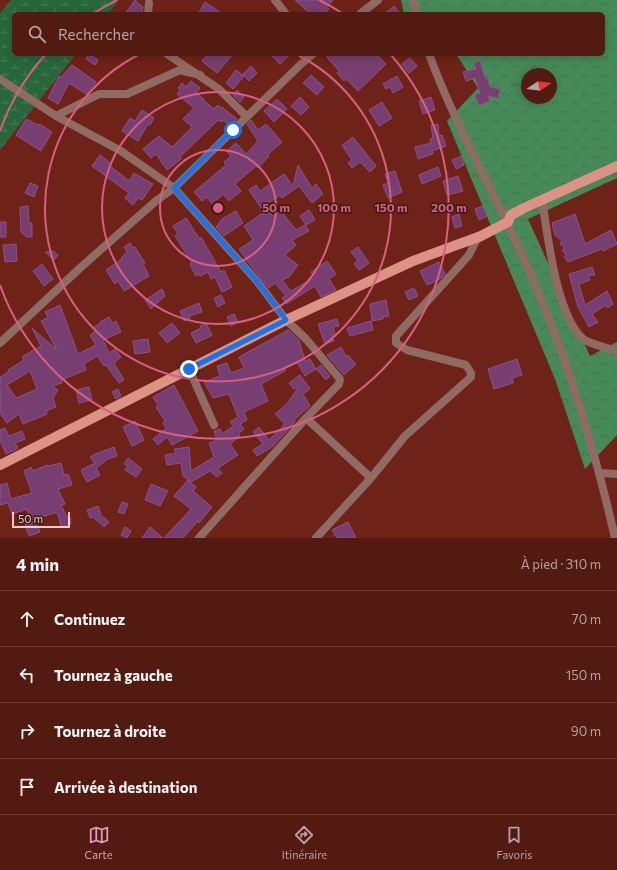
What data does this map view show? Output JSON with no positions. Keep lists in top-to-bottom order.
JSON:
{
  "scale_bar": "50 m",
  "north": "right",
  "page": {
    "search": "Rechercher",
    "scale": "50 m",
    "heading": ["4 min", "À pied · 310 m"],
    "list": [
      ["Continuez", "70 m"],
      ["Tournez à gauche", "150 m"],
      ["Tournez à droite", "90 m"],
      "Arrivée à destination"
    ],
    "nav": ["Carte", "Itinéraire", "Favoris"]
  },
  "rings": [
    "50 m",
    "100 m",
    "150 m",
    "200 m"
  ]
}
